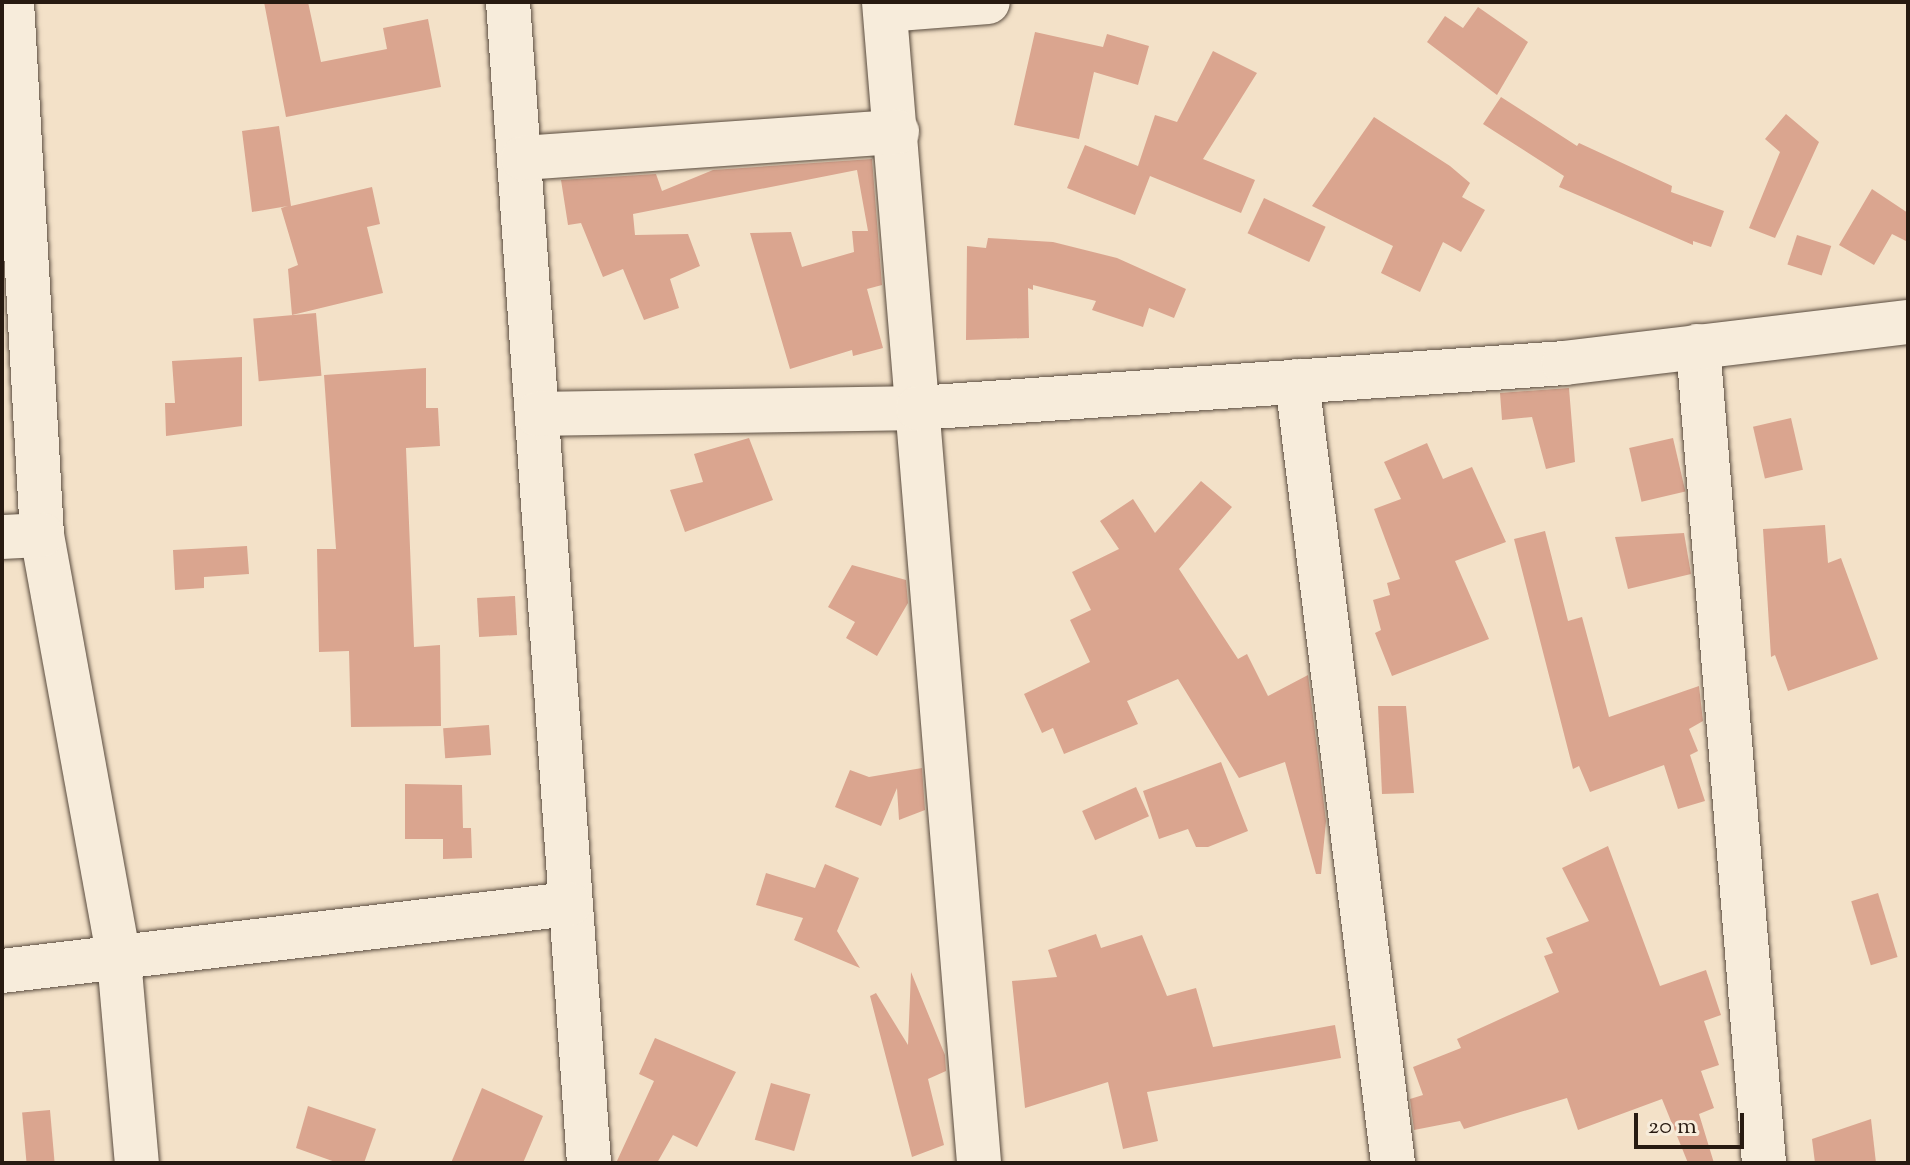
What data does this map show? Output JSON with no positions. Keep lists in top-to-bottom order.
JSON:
{
  "scale_bar": "20 m"
}
